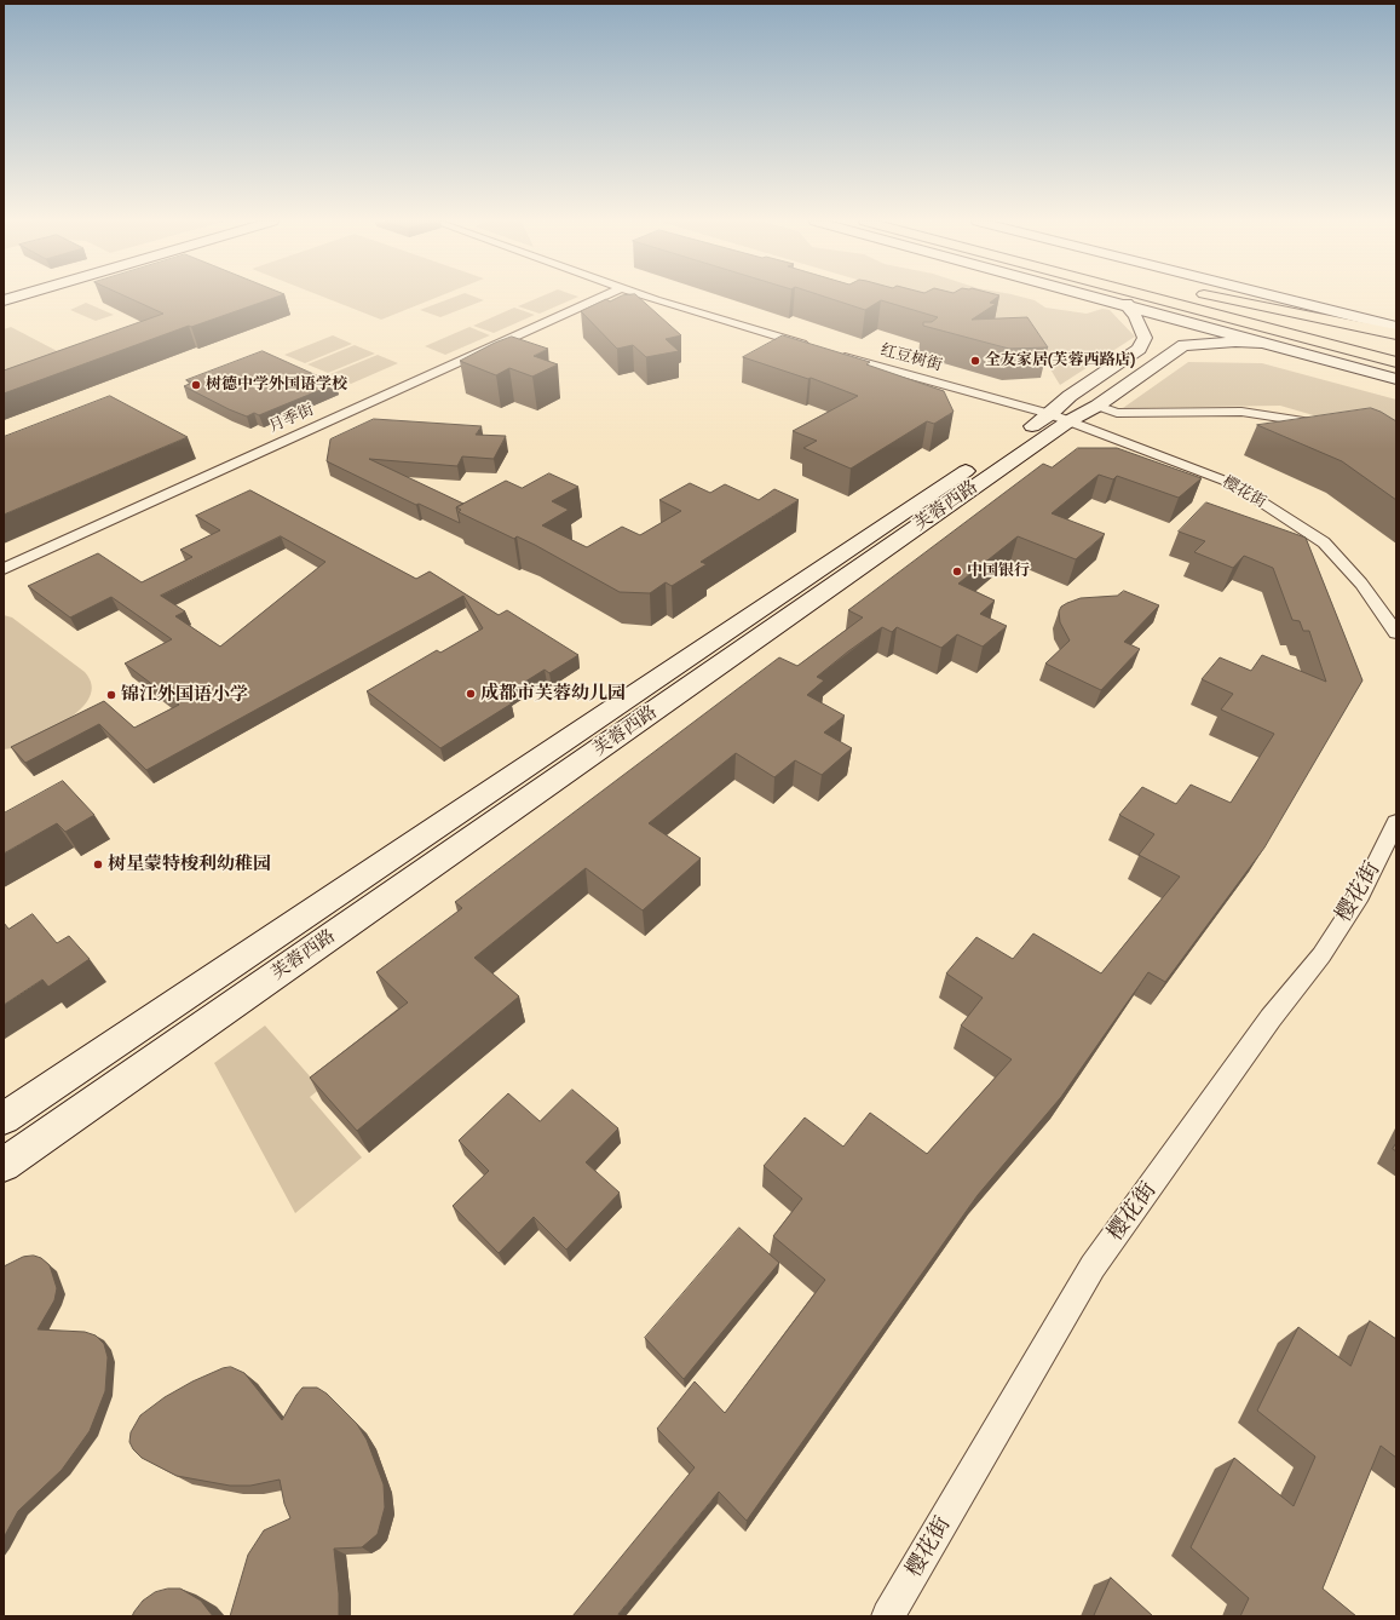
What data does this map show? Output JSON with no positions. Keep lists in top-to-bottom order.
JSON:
{
  "streets": {
    "main road": ["芙蓉西路"],
    "street": ["红豆树街", "月季街", "樱花街"]
  },
  "crossings": [
    ["红豆树街", "樱花街"],
    ["红豆树街", "芙蓉西路"],
    ["樱花街", "芙蓉西路"]
  ],
  "places": [
    "全友家居(芙蓉西路店)",
    "树德中学外国语学校",
    "中国银行",
    "成都市芙蓉幼儿园",
    "锦江外国语小学",
    "树星蒙特梭利幼稚园"
  ]
}
